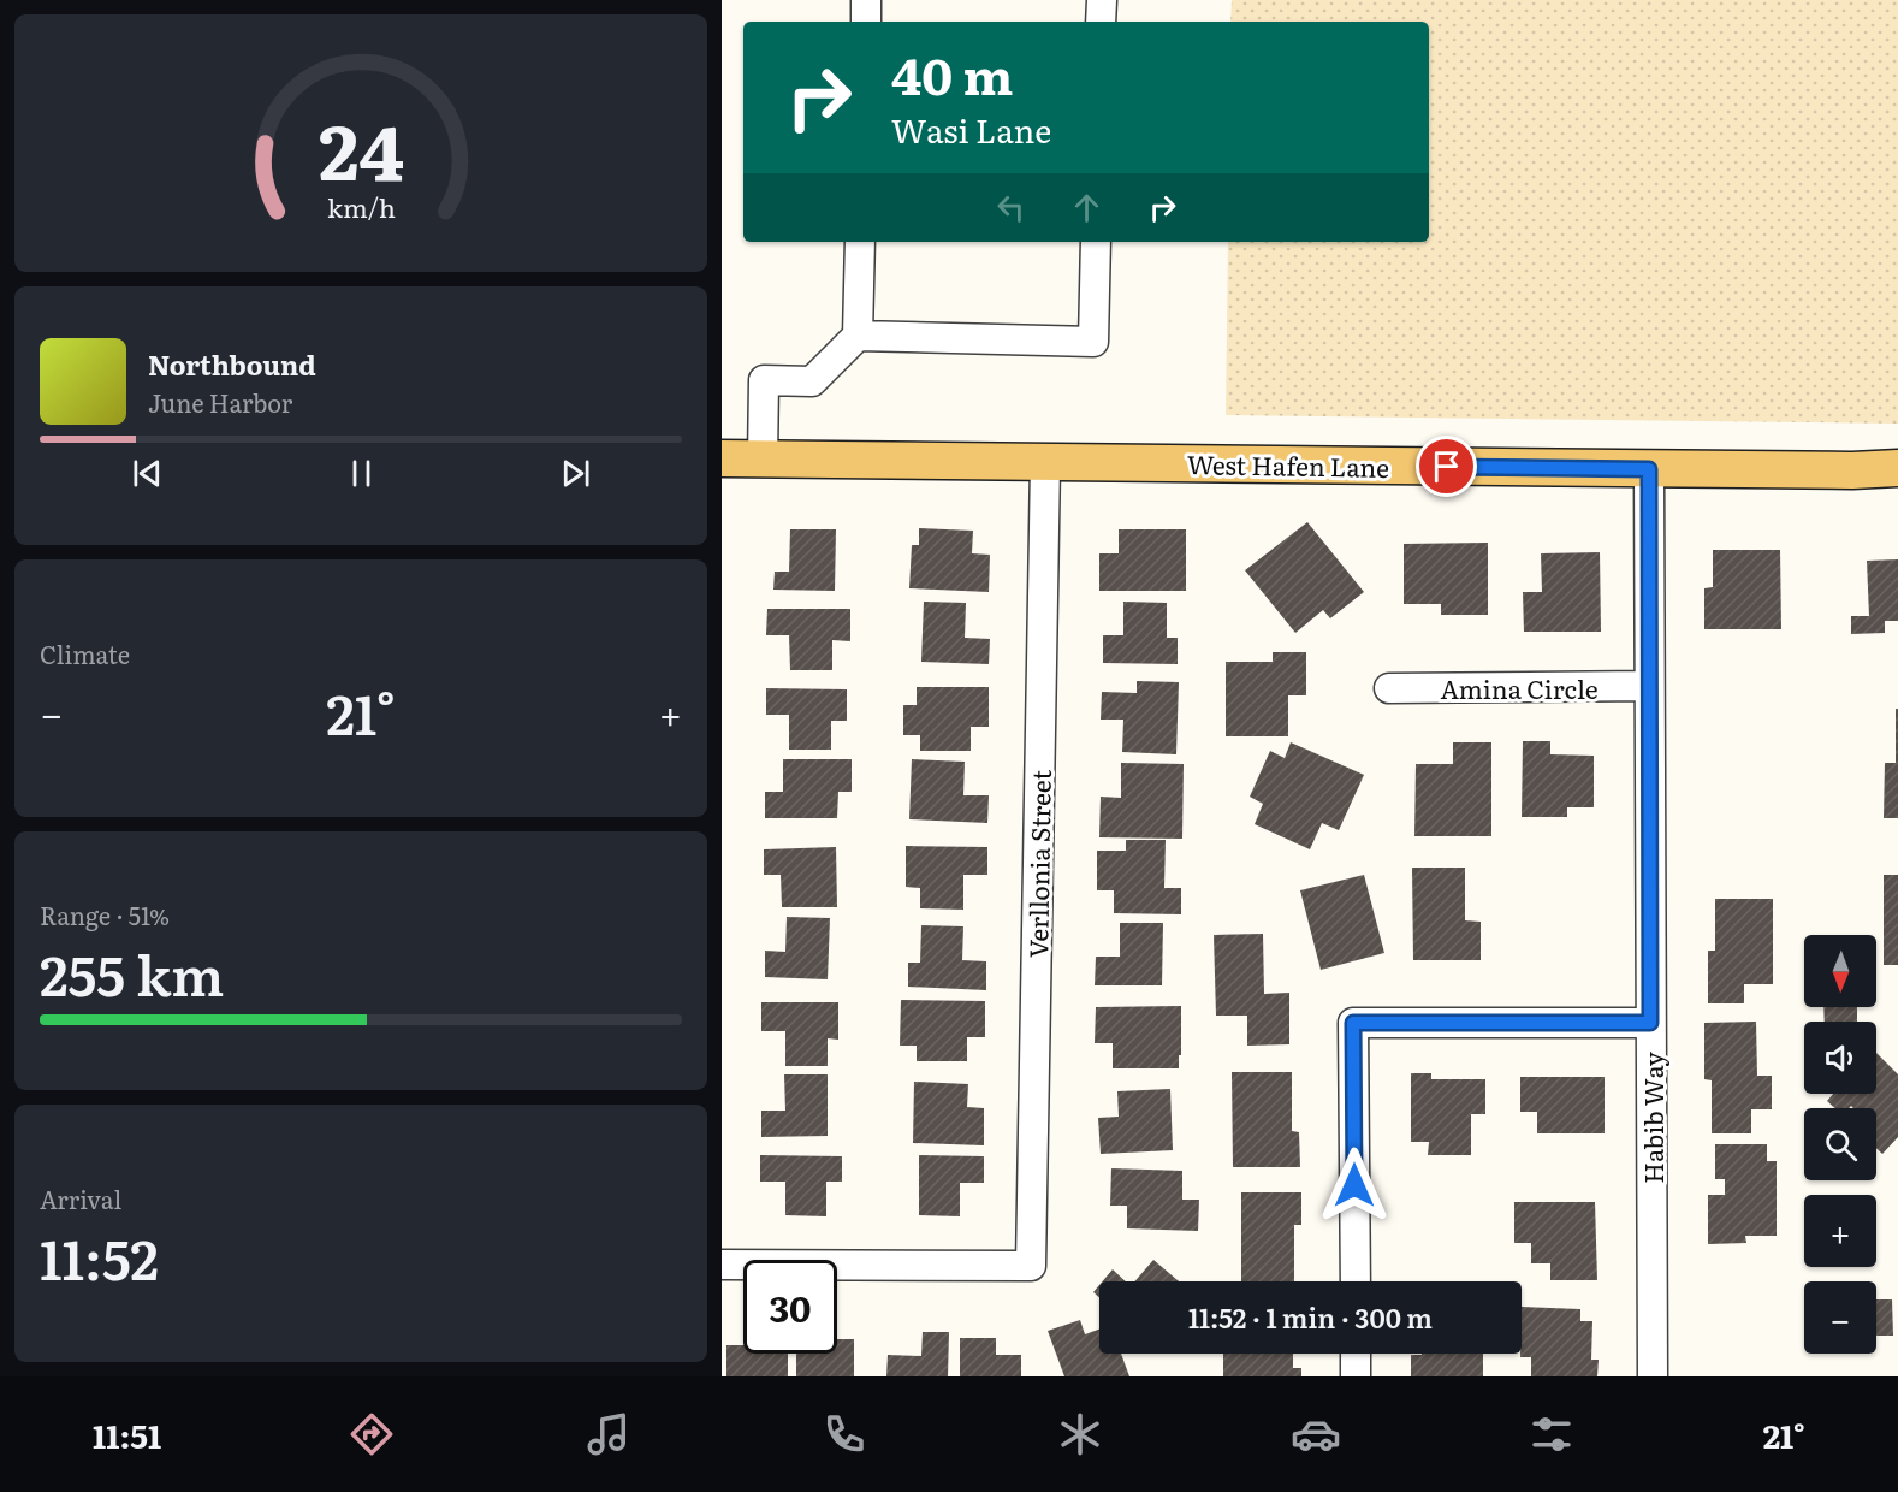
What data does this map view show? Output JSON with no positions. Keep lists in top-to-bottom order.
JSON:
{
  "streets": {
    "main road": ["West Hafen Lane"],
    "street": ["Amina Circle", "Verllonia Street", "Habib Way"]
  },
  "crossings": [
    ["West Hafen Lane", "Verllonia Street"],
    ["West Hafen Lane", "Habib Way"],
    ["Amina Circle", "Habib Way"]
  ],
  "north": "bottom",
  "page": {
    "turn": ["40 m", "Wasi Lane"],
    "song": ["Northbound", "June Harbor"],
    "tile": [
      "Climate",
      ["Range · 51%", "255 km"],
      ["Arrival", "11:52"]
    ],
    "heat": ["−", "21°", "+"],
    "map_buttons": ["+", "−"],
    "limit": "30",
    "trip": "11:52 · 1 min · 300 m",
    "tabs": ["11:51", "21°"],
    "gauge": ["24", "km/h"]
  }
}
